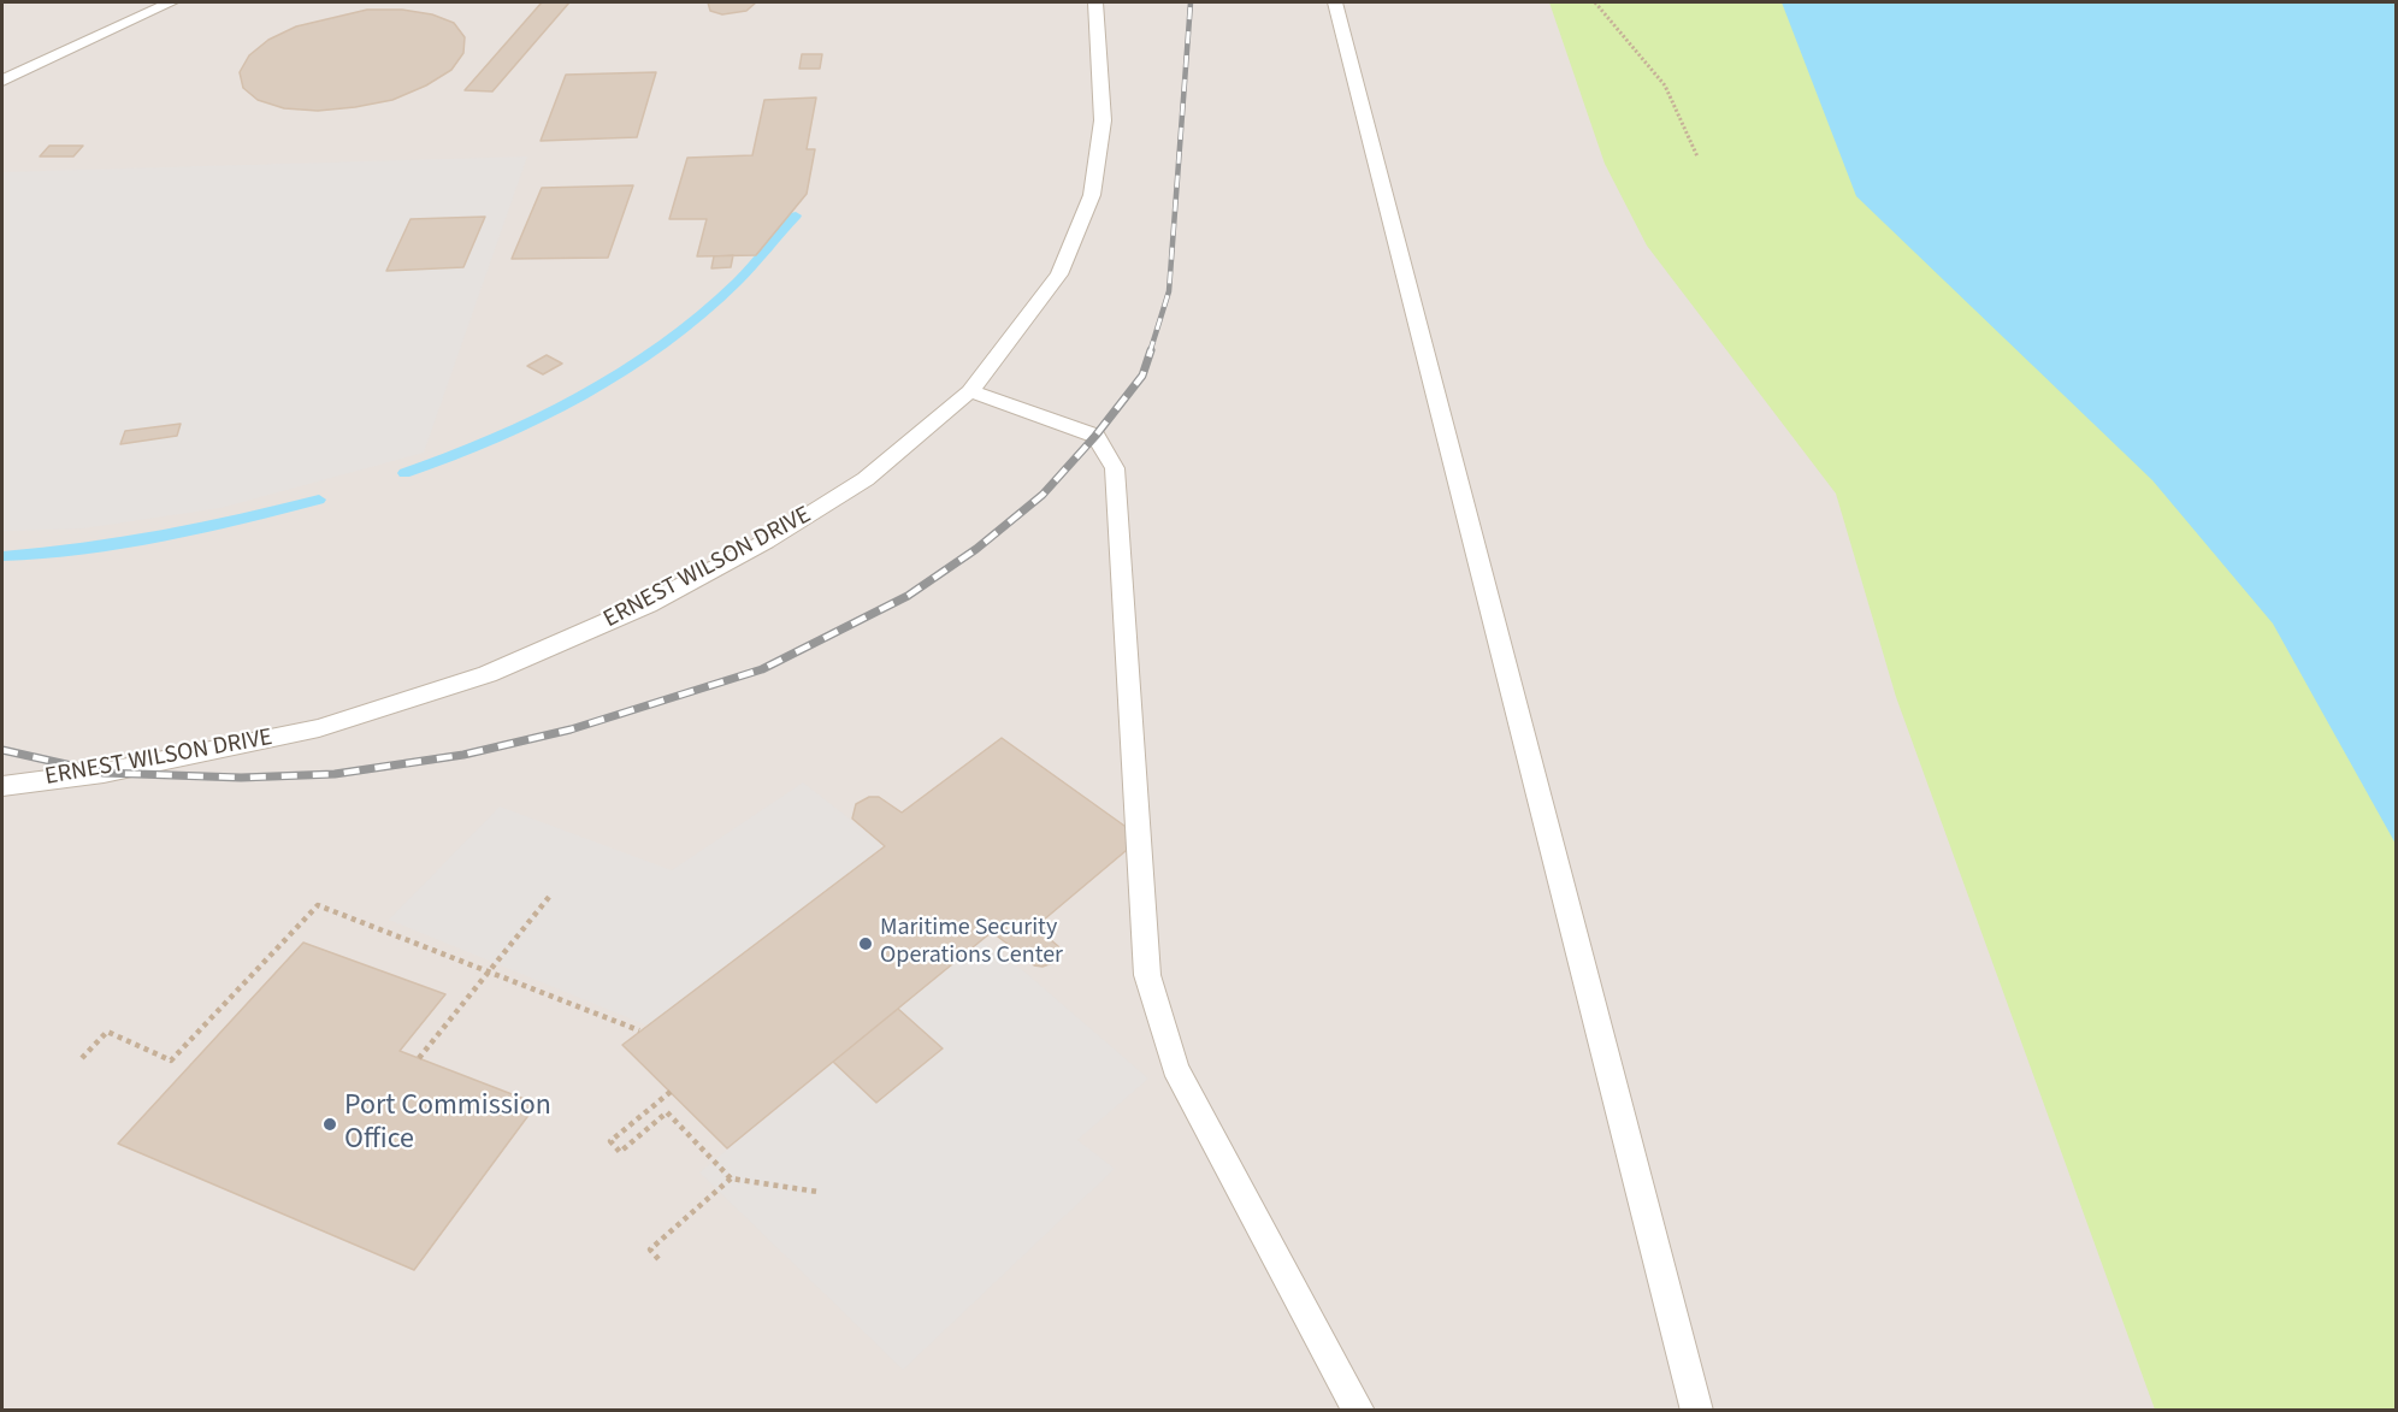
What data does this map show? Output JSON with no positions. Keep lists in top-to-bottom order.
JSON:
{
  "streets": {
    "lane": ["ERNEST WILSON DRIVE"]
  },
  "places": ["Maritime Security Operations Center", "Port Commission Office"]
}
